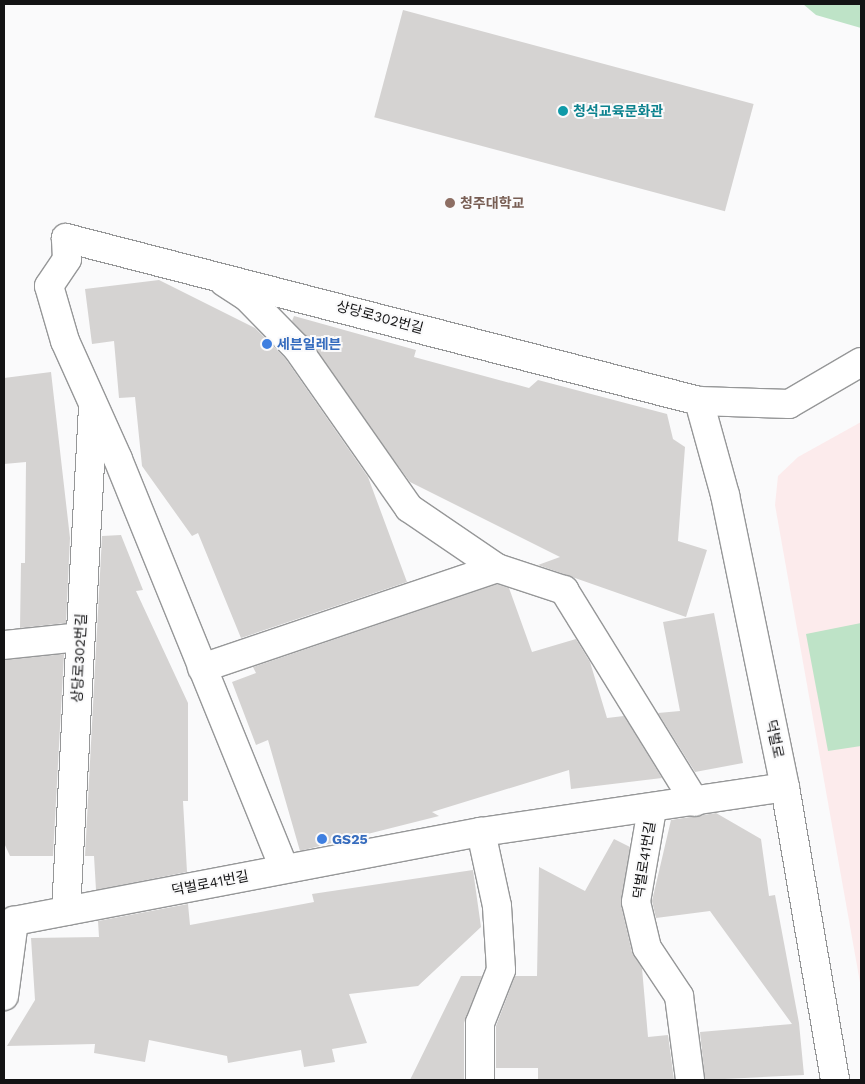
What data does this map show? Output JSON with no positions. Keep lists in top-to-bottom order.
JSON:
{
  "streets": {
    "street": ["상당로302번길", "덕벌로", "덕벌로41번길"]
  },
  "crossings": [
    ["상당로302번길", "덕벌로"],
    ["상당로302번길", "덕벌로41번길"],
    ["덕벌로", "덕벌로41번길"]
  ],
  "places": [
    "청석교육문화관",
    "청주대학교",
    "세븐일레븐",
    "GS25"
  ]
}
